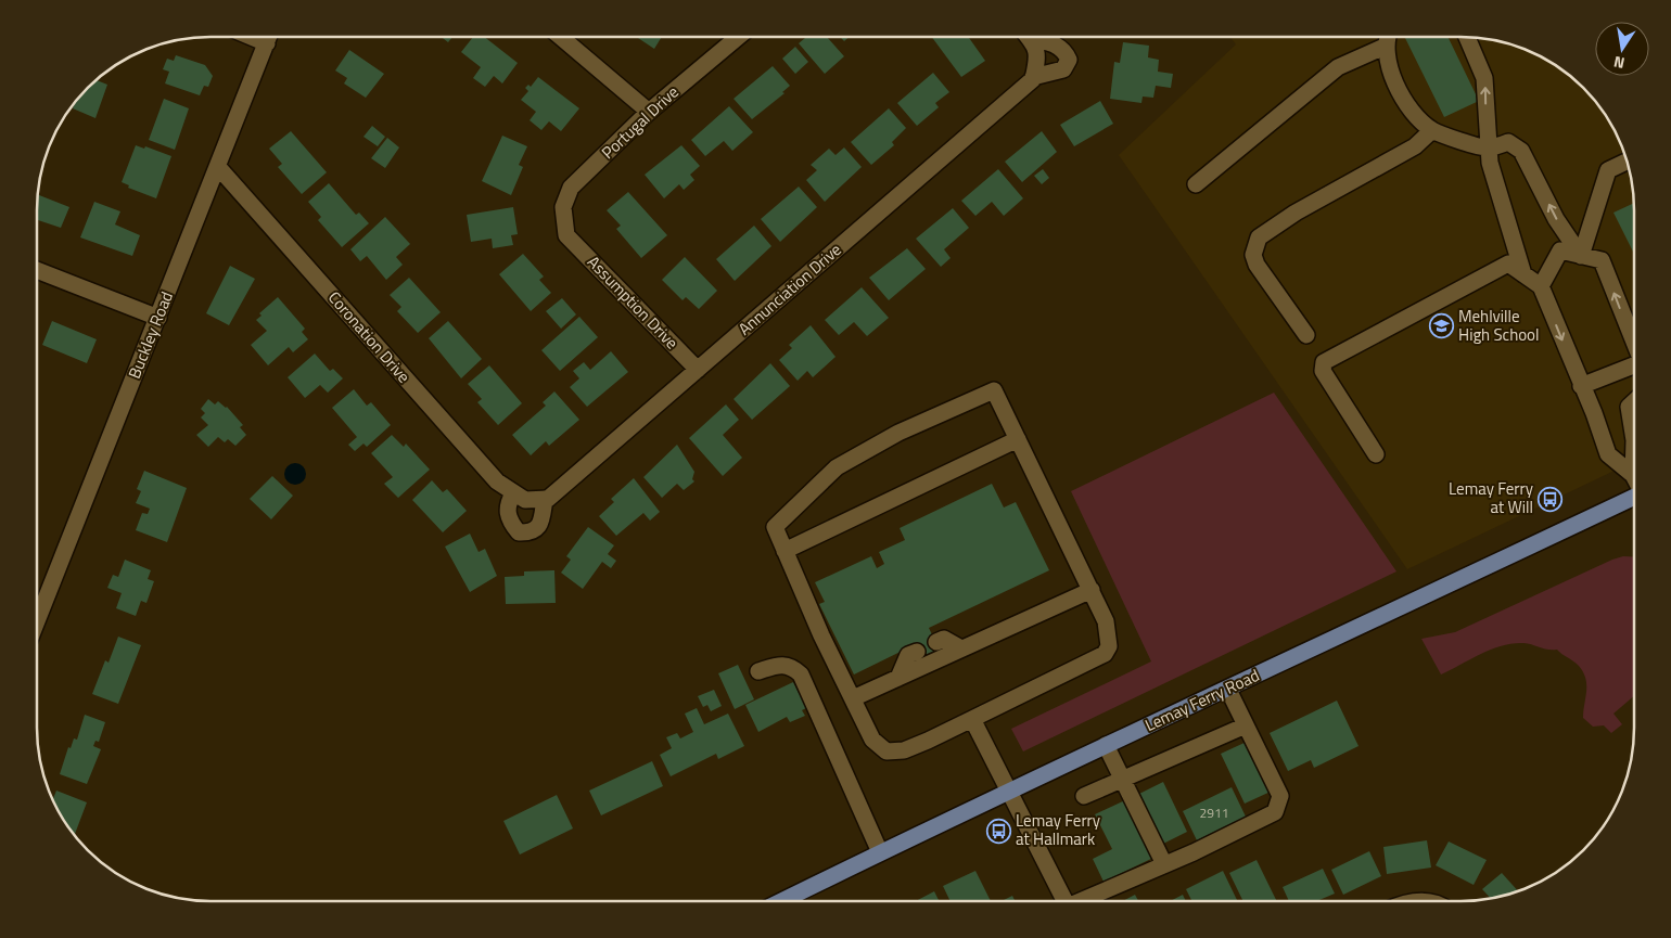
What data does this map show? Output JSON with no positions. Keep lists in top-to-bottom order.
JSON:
{
  "streets": {
    "main road": ["Lemay Ferry Road"],
    "street": [
      "Portugal Drive",
      "Annunciation Drive",
      "Assumption Drive",
      "Buckley Road",
      "Coronation Drive"
    ]
  },
  "crossings": [
    ["Portugal Drive", "Assumption Drive"],
    ["Annunciation Drive", "Assumption Drive"],
    ["Annunciation Drive", "Coronation Drive"],
    ["Buckley Road", "Coronation Drive"]
  ],
  "places": {
    "school or university": ["Mehlville High School"],
    "bus stop": ["Lemay Ferry at Will", "Lemay Ferry at Hallmark"]
  },
  "house_numbers": ["2911"],
  "north": "bottom"
}
